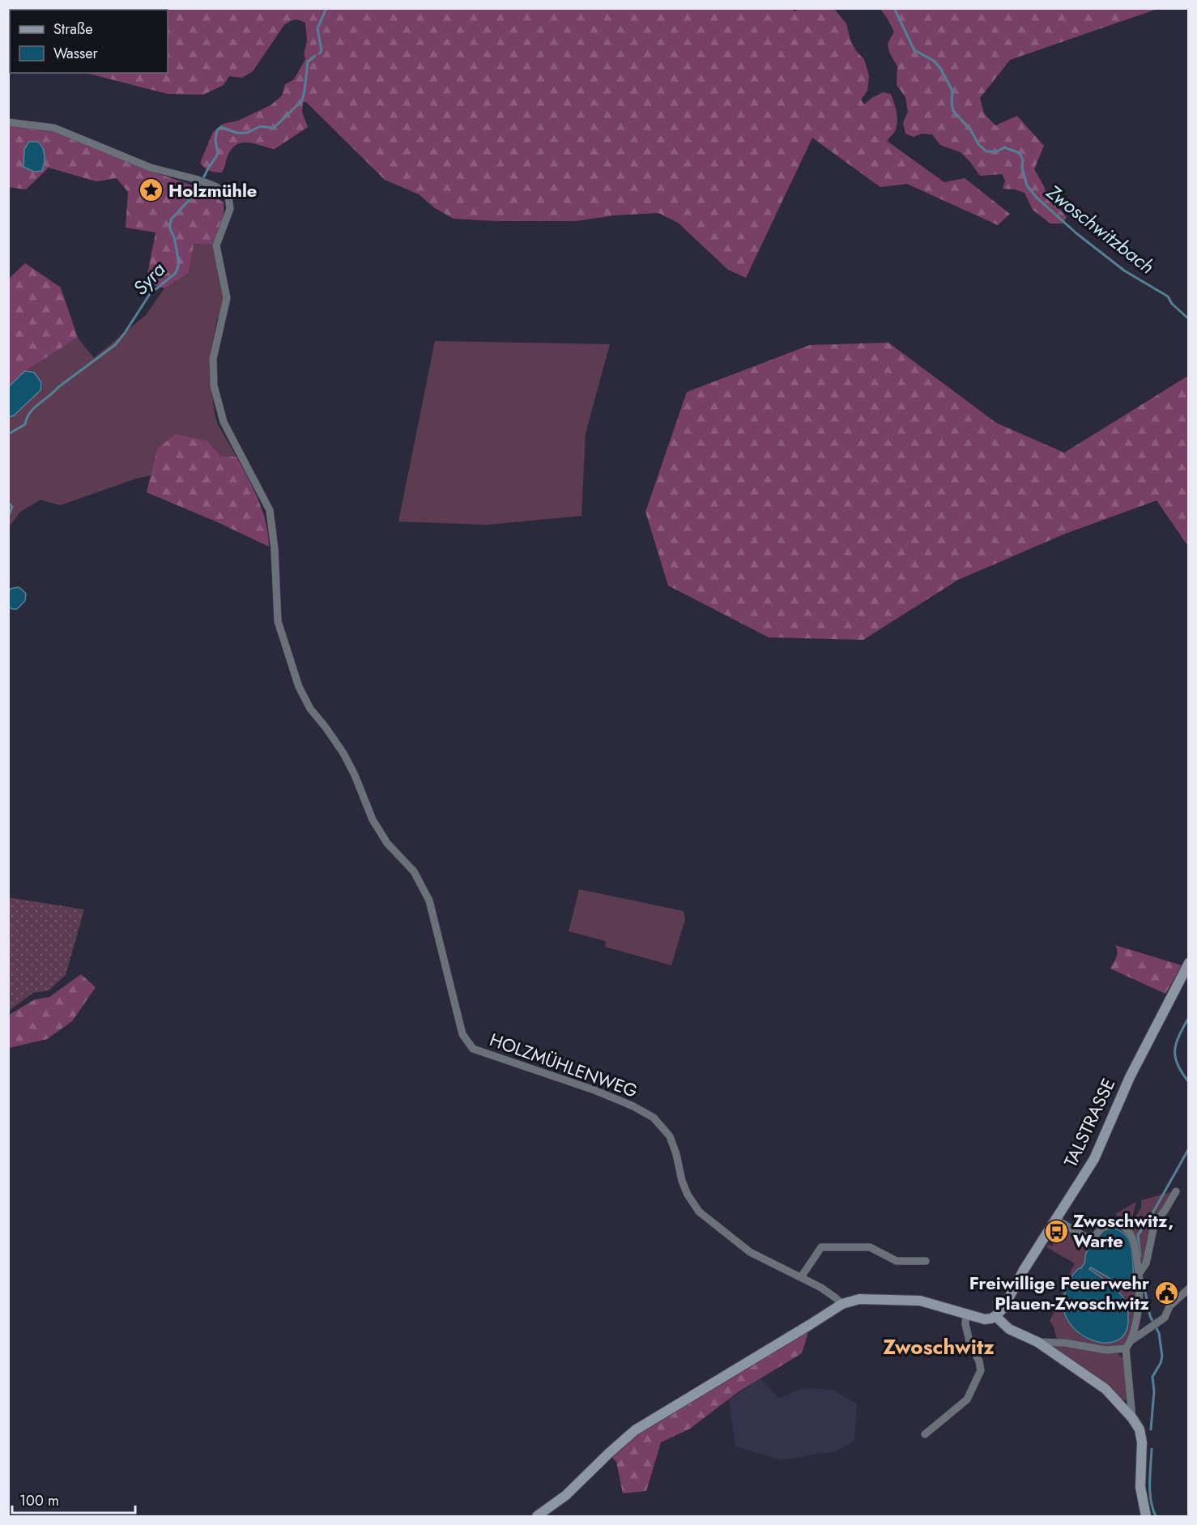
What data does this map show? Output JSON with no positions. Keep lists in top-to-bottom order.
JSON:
{
  "streets": {
    "street": ["HOLZMÜHLENWEG", "TALSTRASSE"]
  },
  "districts": ["Zwoschwitz"],
  "water": ["Zwoschwitzbach", "Syra"],
  "places": {
    "place": ["Holzmühle"],
    "bus stop": ["Zwoschwitz, Warte"],
    "public building": ["Freiwillige Feuerwehr Plauen-Zwoschwitz"]
  },
  "legend": ["Straße", "Wasser"],
  "scale_bar": "100 m"
}
